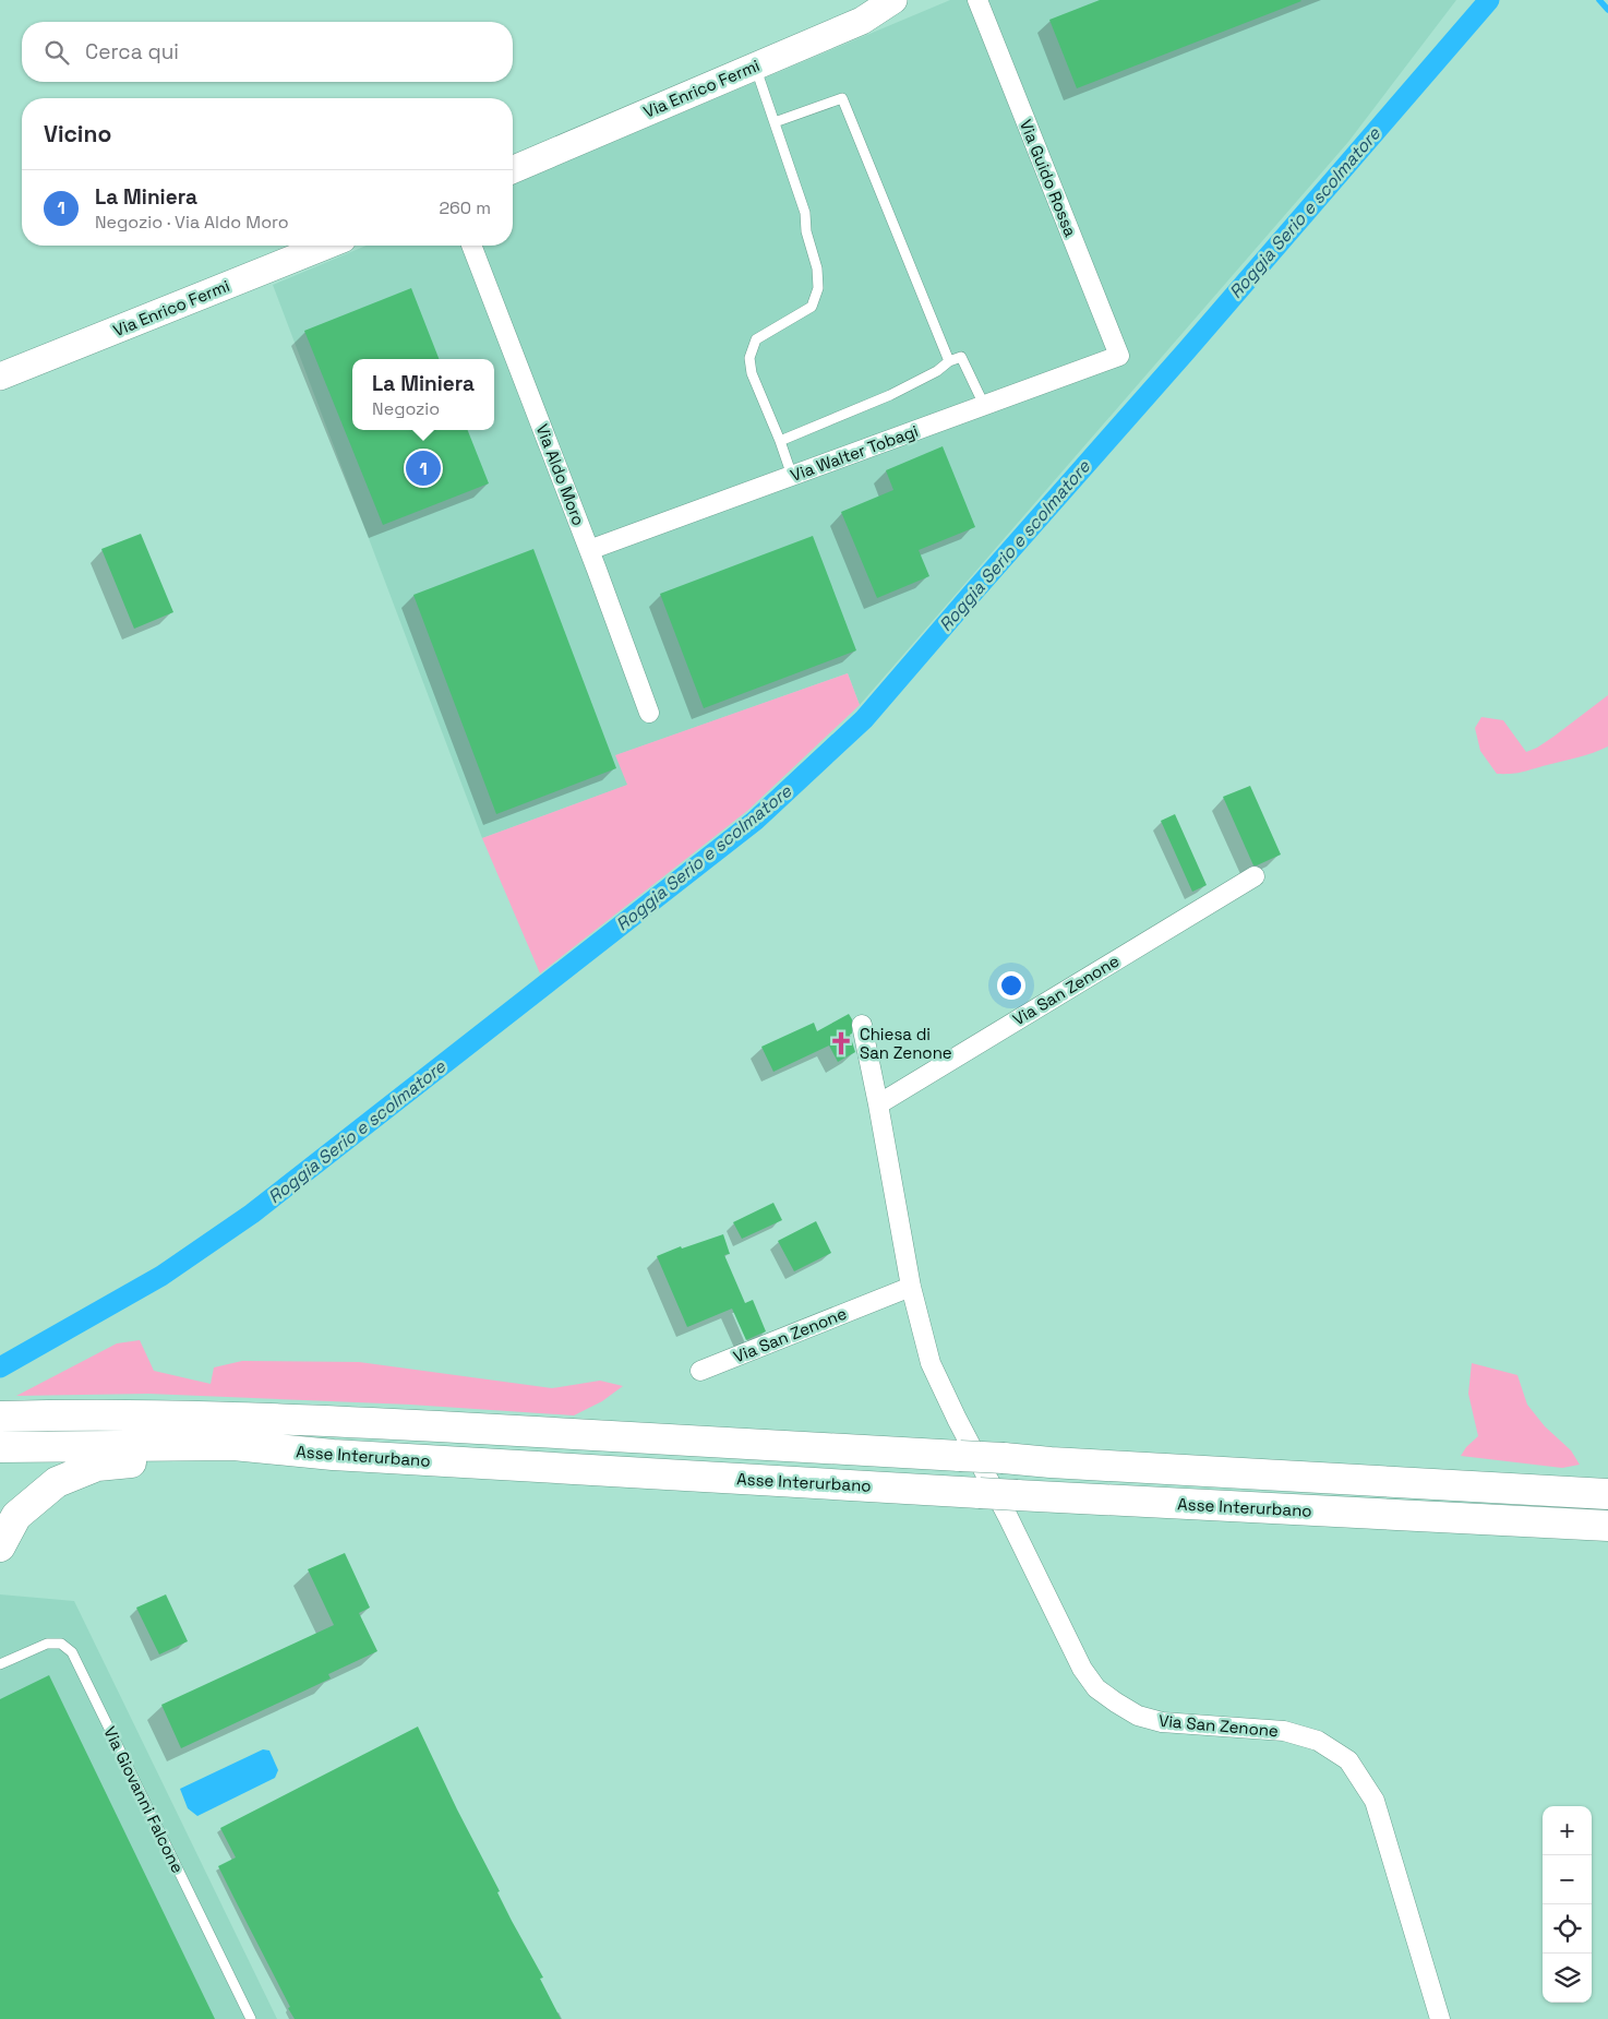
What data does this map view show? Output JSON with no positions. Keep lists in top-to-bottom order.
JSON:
{
  "streets": {
    "highway": ["Asse Interurbano"],
    "street": [
      "Via Enrico Fermi",
      "Via Guido Rossa",
      "Via Walter Tobagi",
      "Via Aldo Moro",
      "Via San Zenone"
    ],
    "lane": ["Via Giovanni Falcone"]
  },
  "crossings": [
    ["Via Guido Rossa", "Via Walter Tobagi"],
    ["Via Walter Tobagi", "Via Aldo Moro"]
  ],
  "water": ["Roggia Serio e scolmatore"],
  "places": {
    "church": ["Chiesa di San Zenone"]
  },
  "page": {
    "search": "Cerca qui",
    "heading": "Vicino",
    "list": [
      {
        "mark": "1",
        "name": "La Miniera",
        "note": "Negozio · Via Aldo Moro",
        "value": "260 m"
      }
    ],
    "popup": ["La Miniera", "Negozio"],
    "pins": "1",
    "map_buttons": ["+", "−"]
  }
}
